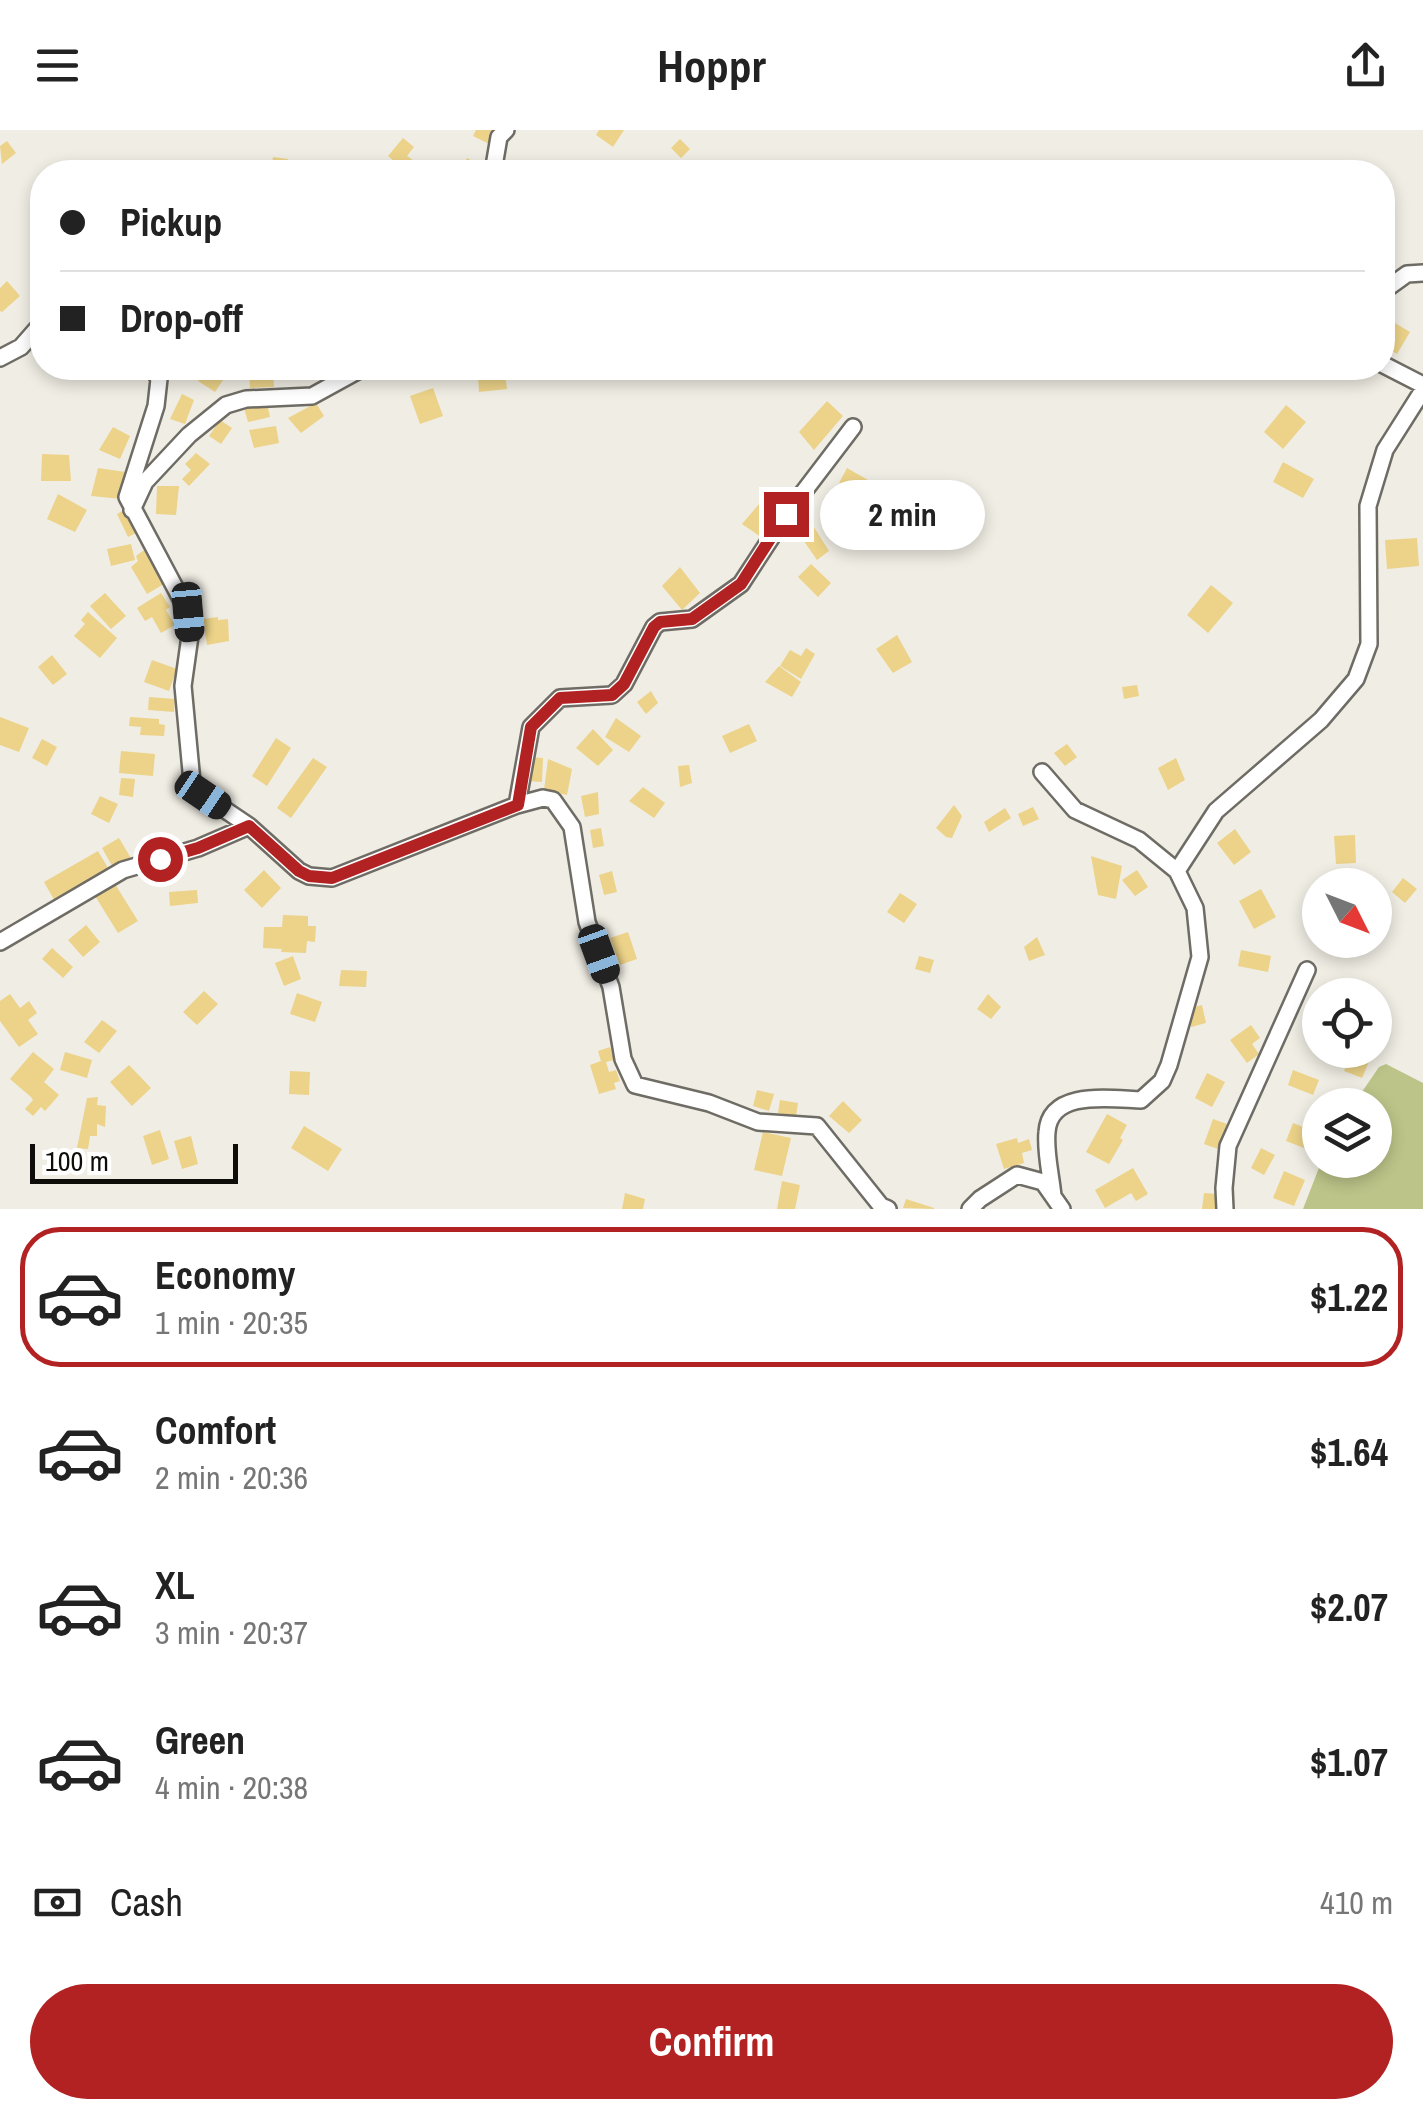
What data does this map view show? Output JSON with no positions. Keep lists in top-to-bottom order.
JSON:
{
  "scale_bar": "100 m",
  "north": "bottom right",
  "page": {
    "header": "Hoppr",
    "banner": ["Pickup", "Drop-off"],
    "bubble": "2 min",
    "scale": "100 m",
    "list": [
      {
        "name": "Economy",
        "note": "1 min · 20:35",
        "value": "$1.22"
      },
      {
        "name": "Comfort",
        "note": "2 min · 20:36",
        "value": "$1.64"
      },
      {
        "name": "XL",
        "note": "3 min · 20:37",
        "value": "$2.07"
      },
      {
        "name": "Green",
        "note": "4 min · 20:38",
        "value": "$1.07"
      }
    ],
    "pay": ["Cash", "410 m"],
    "buttons": "Confirm"
  }
}
